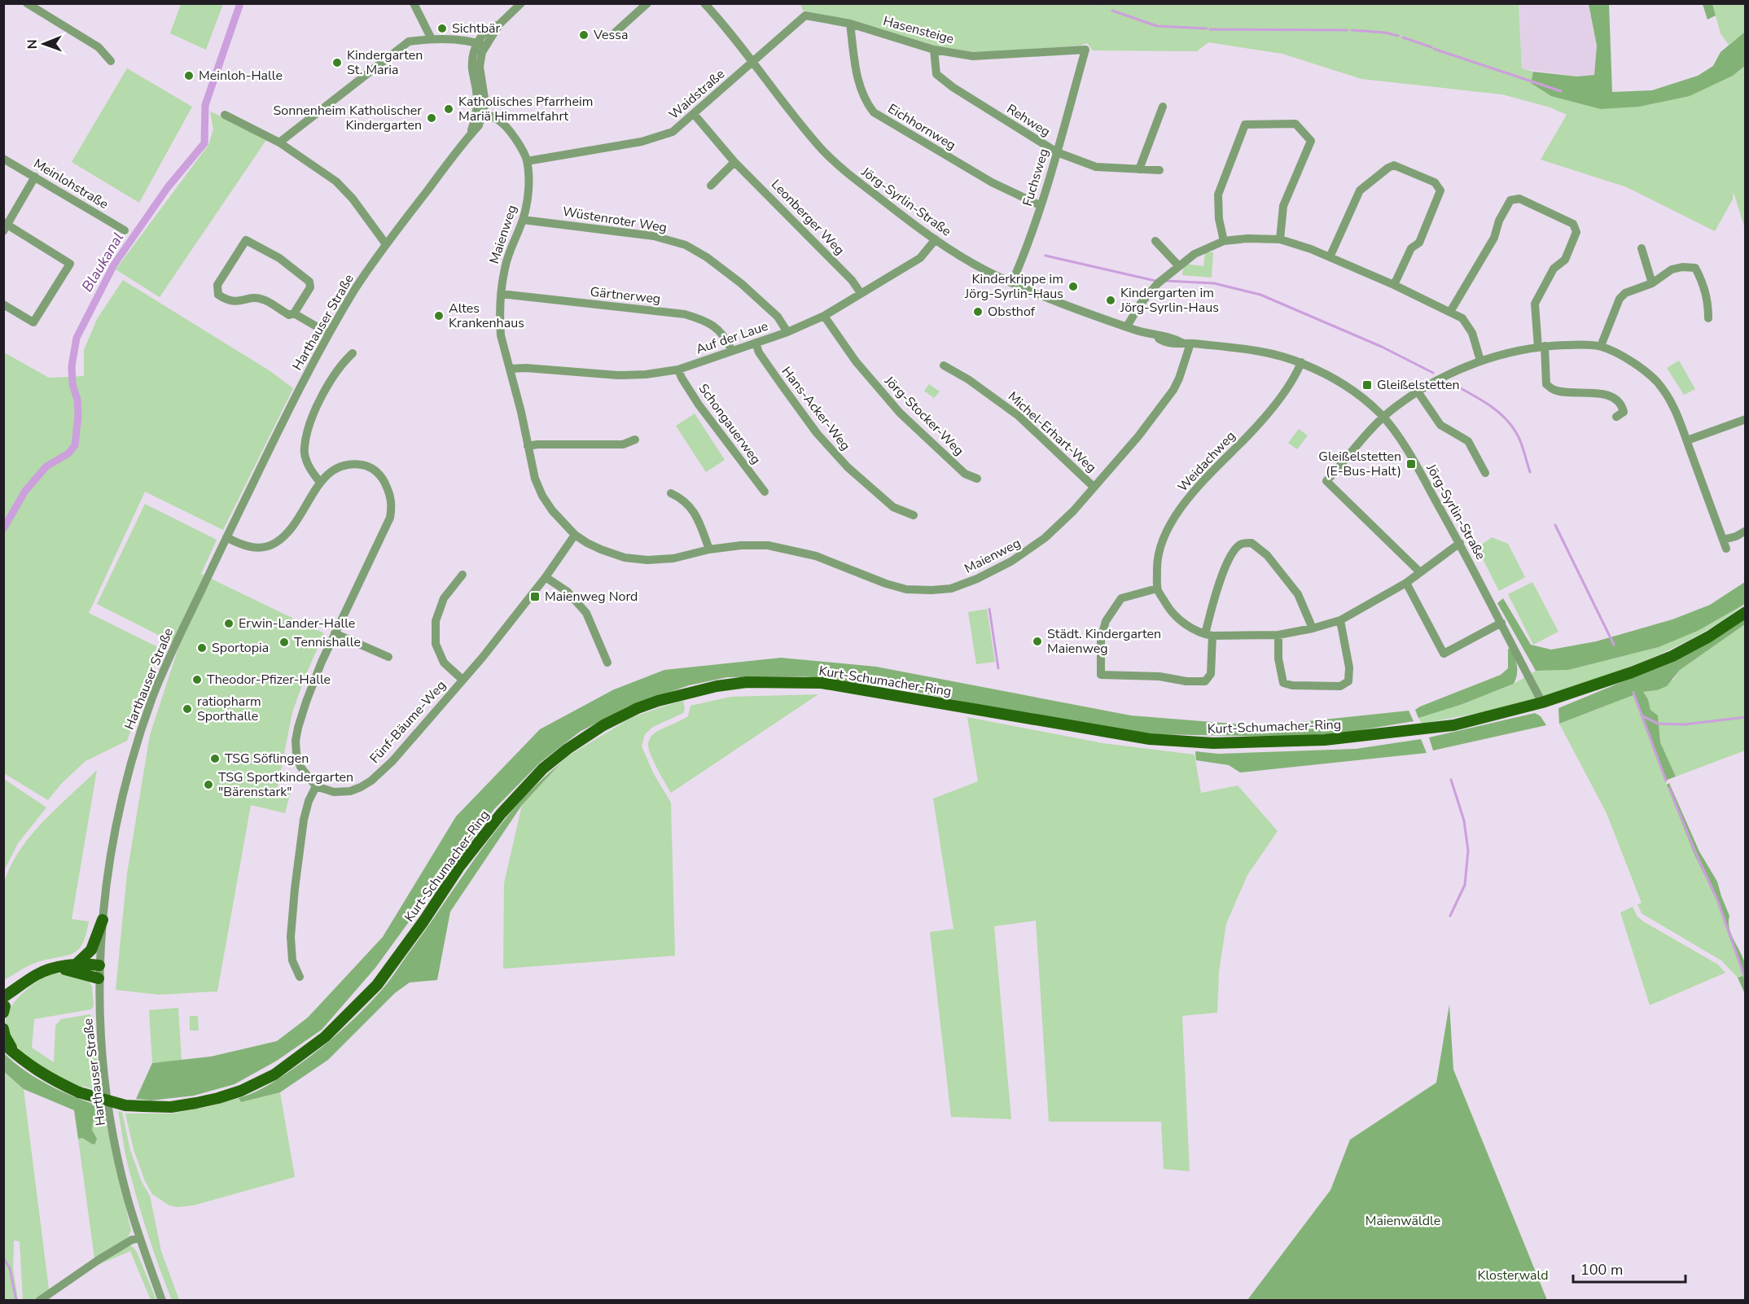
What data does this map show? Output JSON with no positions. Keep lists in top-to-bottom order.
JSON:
{
  "streets": {
    "main road": ["Kurt-Schumacher-Ring"],
    "street": [
      "Hasensteige",
      "Waidstraße",
      "Rehweg",
      "Eichhornweg",
      "Fuchsweg",
      "Meinlohstraße",
      "Jörg-Syrlin-Straße",
      "Leonberger Weg",
      "Wüstenroter Weg",
      "Maienweg",
      "Gärtnerweg",
      "Harthauser Straße",
      "Auf der Laue",
      "Hans-Acker-Weg",
      "Jörg-Stocker-Weg",
      "Schongauerweg",
      "Michel-Erhart-Weg",
      "Weidachweg",
      "Fünf-Bäume-Weg"
    ]
  },
  "crossings": [
    ["Hasensteige", "Waidstraße"],
    ["Hasensteige", "Rehweg"],
    ["Hasensteige", "Eichhornweg"],
    ["Hasensteige", "Fuchsweg"],
    ["Waidstraße", "Jörg-Syrlin-Straße"],
    ["Waidstraße", "Leonberger Weg"],
    ["Waidstraße", "Maienweg"],
    ["Rehweg", "Fuchsweg"],
    ["Eichhornweg", "Fuchsweg"],
    ["Fuchsweg", "Jörg-Syrlin-Straße"],
    ["Jörg-Syrlin-Straße", "Maienweg"],
    ["Jörg-Syrlin-Straße", "Auf der Laue"],
    ["Jörg-Syrlin-Straße", "Weidachweg"],
    ["Jörg-Syrlin-Straße", "Kurt-Schumacher-Ring"],
    ["Leonberger Weg", "Auf der Laue"],
    ["Wüstenroter Weg", "Maienweg"],
    ["Wüstenroter Weg", "Auf der Laue"],
    ["Maienweg", "Gärtnerweg"],
    ["Maienweg", "Harthauser Straße"],
    ["Maienweg", "Auf der Laue"],
    ["Maienweg", "Michel-Erhart-Weg"],
    ["Maienweg", "Fünf-Bäume-Weg"],
    ["Gärtnerweg", "Auf der Laue"],
    ["Auf der Laue", "Hans-Acker-Weg"],
    ["Auf der Laue", "Jörg-Stocker-Weg"],
    ["Auf der Laue", "Schongauerweg"]
  ],
  "water": ["Blaukanal"],
  "parks": ["Maienwäldle", "Klosterwald"],
  "places": {
    "other": [
      "Sichtbär",
      "Vessa",
      "Kindergarten St. Maria",
      "Meinloh-Halle",
      "Katholisches Pfarrheim Mariä Himmelfahrt",
      "Sonnenheim Katholischer Kindergarten",
      "Kinderkrippe im Jörg-Syrlin-Haus",
      "Kindergarten im Jörg-Syrlin-Haus",
      "Obsthof",
      "Altes Krankenhaus",
      "Erwin-Lander-Halle",
      "Städt. Kindergarten Maienweg",
      "Tennishalle",
      "Sportopia",
      "Theodor-Pfizer-Halle",
      "ratiopharm Sporthalle",
      "TSG Söflingen",
      "TSG Sportkindergarten \"Bärenstark\""
    ],
    "transit": ["Gleißelstetten", "Gleißelstetten (E-Bus-Halt)", "Maienweg Nord"]
  },
  "scale_bar": "100 m",
  "north": "left"
}
